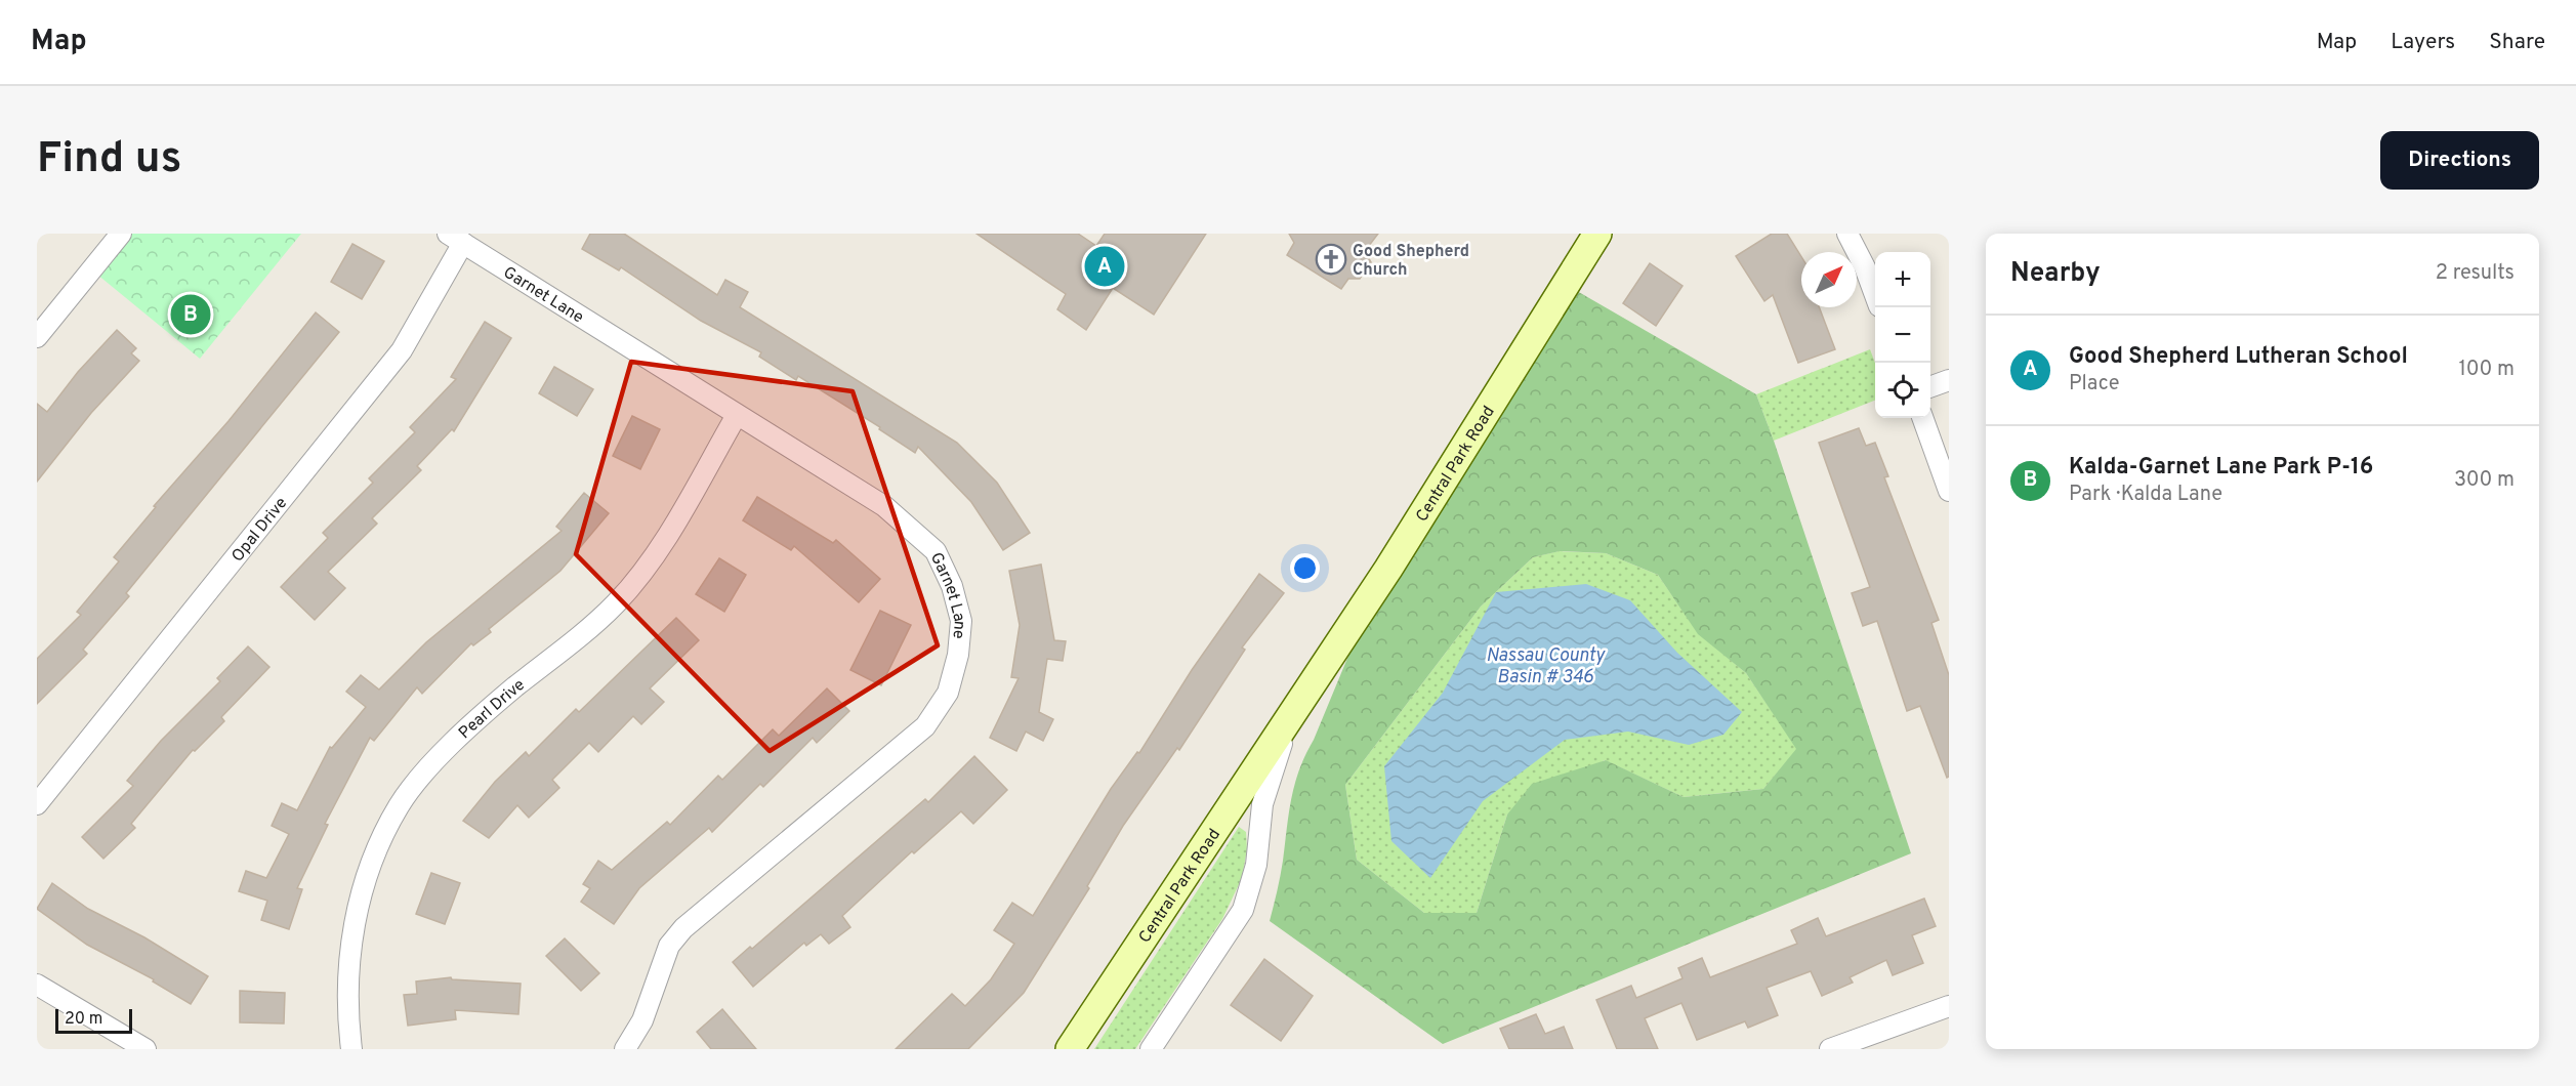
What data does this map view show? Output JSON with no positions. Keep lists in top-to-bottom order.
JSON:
{
  "streets": {
    "street": [
      "Garnet Lane",
      "Central Park Road",
      "Opal Drive",
      "Pearl Drive"
    ]
  },
  "crossings": [
    ["Garnet Lane", "Opal Drive"],
    ["Garnet Lane", "Pearl Drive"]
  ],
  "water": ["Nassau County Basin # 346"],
  "places": {
    "church": ["Good Shepherd Church"]
  },
  "scale_bar": "20 m",
  "north": "top right",
  "page": {
    "header": "Map",
    "nav": ["Map", "Layers", "Share"],
    "buttons": "Directions",
    "title": "Find us",
    "heading": ["Nearby", "2 results"],
    "pins": ["A", "B"],
    "map_buttons": ["+", "−"],
    "list": [
      {
        "mark": "A",
        "name": "Good Shepherd Lutheran School",
        "note": "Place",
        "value": "100 m"
      },
      {
        "mark": "B",
        "name": "Kalda-Garnet Lane Park P-16",
        "note": "Park · Kalda Lane",
        "value": "300 m"
      }
    ],
    "scale": "20 m"
  }
}
